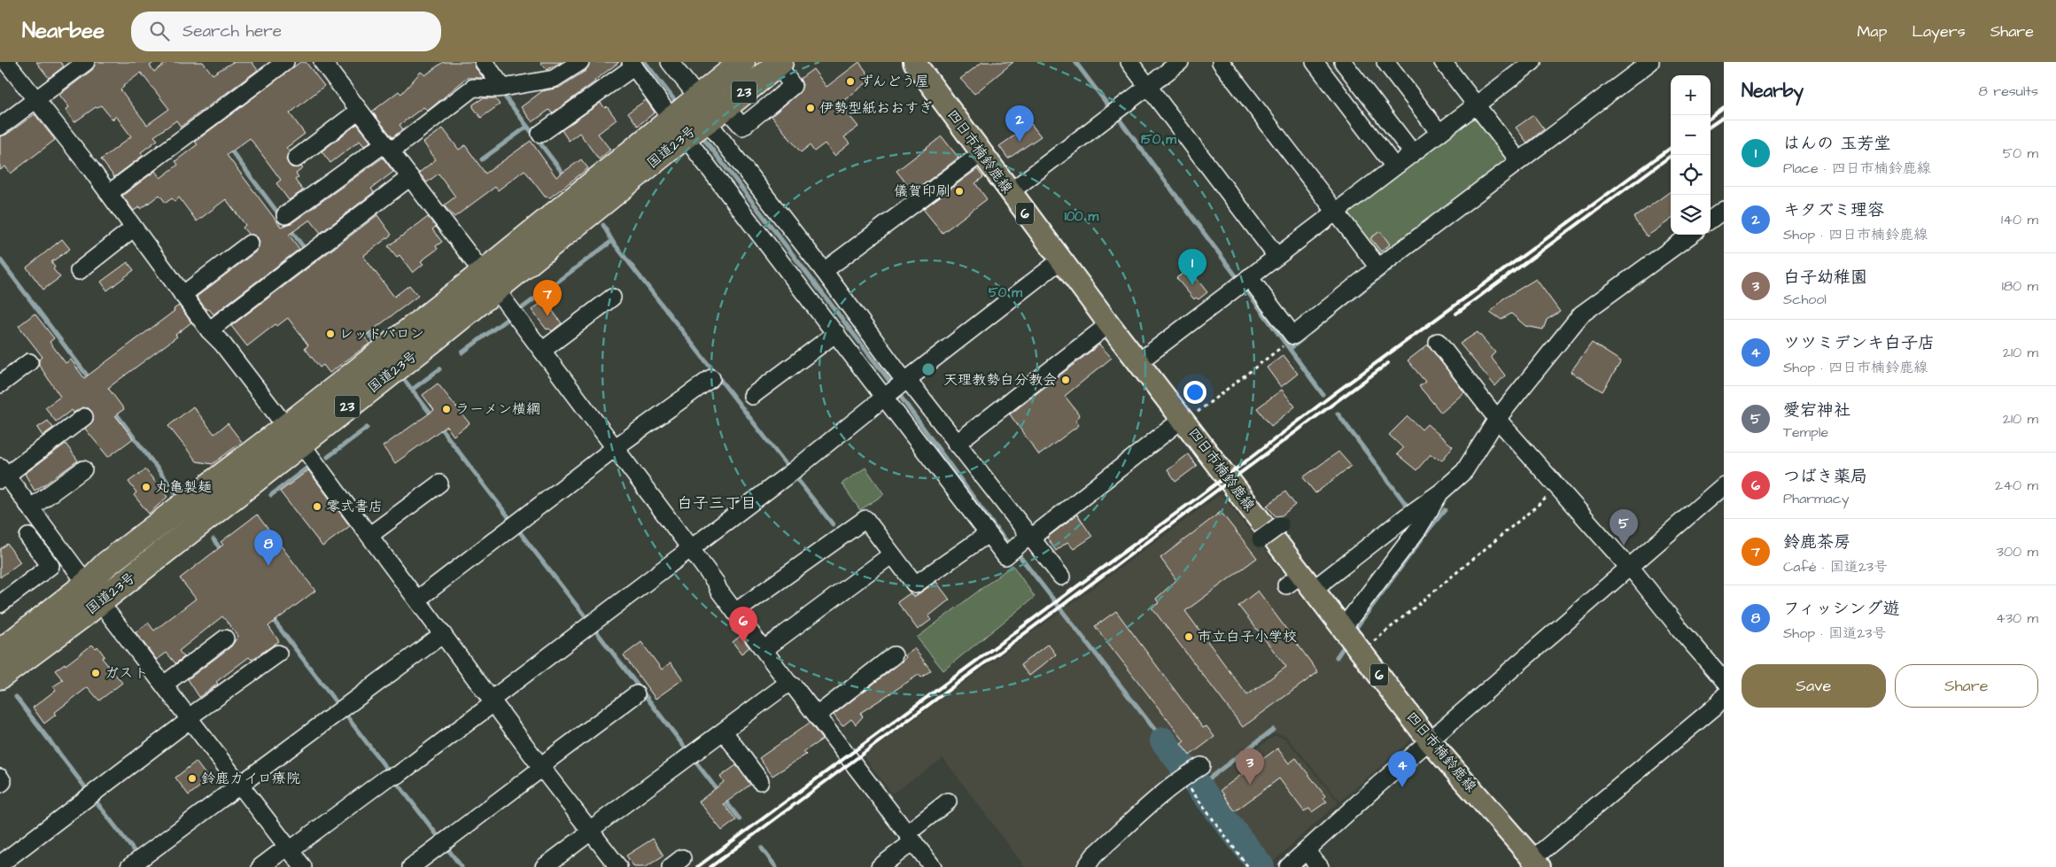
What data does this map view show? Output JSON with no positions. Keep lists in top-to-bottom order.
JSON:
{
  "streets": {
    "highway": ["23", "国道23号"],
    "main road": ["四日市楠鈴鹿線", "6"]
  },
  "districts": ["白子三丁目"],
  "places": [
    "ずんどう屋",
    "伊勢型紙おおすぎ",
    "儀賀印刷",
    "レッドバロン",
    "天理教勢白分教会",
    "ラーメン横綱",
    "丸亀製麺",
    "零式書店",
    "市立白子小学校",
    "ガスト",
    "鈴鹿カイロ療院"
  ],
  "page": {
    "header": "Nearbee",
    "search": "Search here",
    "nav": ["Map", "Layers", "Share"],
    "heading": ["Nearby", "8 results"],
    "map_buttons": ["+", "−"],
    "pins": [
      "2",
      "1",
      "7",
      "5",
      "8",
      "6",
      "3",
      "4"
    ],
    "list": [
      {
        "mark": "1",
        "name": "はんの 玉芳堂",
        "note": "Place · 四日市楠鈴鹿線",
        "value": "50 m"
      },
      {
        "mark": "2",
        "name": "キタズミ理容",
        "note": "Shop · 四日市楠鈴鹿線",
        "value": "140 m"
      },
      {
        "mark": "3",
        "name": "白子幼稚園",
        "note": "School",
        "value": "180 m"
      },
      {
        "mark": "4",
        "name": "ツツミデンキ白子店",
        "note": "Shop · 四日市楠鈴鹿線",
        "value": "210 m"
      },
      {
        "mark": "5",
        "name": "愛宕神社",
        "note": "Temple",
        "value": "210 m"
      },
      {
        "mark": "6",
        "name": "つばき薬局",
        "note": "Pharmacy",
        "value": "240 m"
      },
      {
        "mark": "7",
        "name": "鈴鹿茶房",
        "note": "Café · 国道23号",
        "value": "300 m"
      },
      {
        "mark": "8",
        "name": "フィッシング遊",
        "note": "Shop · 国道23号",
        "value": "430 m"
      }
    ],
    "buttons": ["Save", "Share"]
  },
  "rings": ["150 m", "100 m", "50 m"]
}
